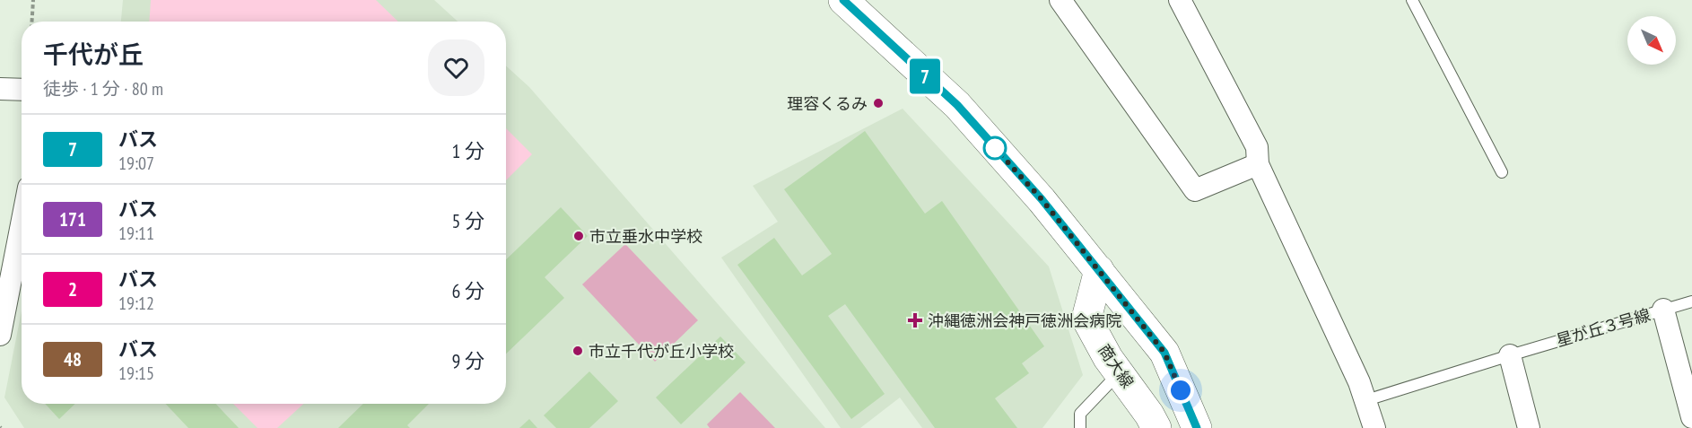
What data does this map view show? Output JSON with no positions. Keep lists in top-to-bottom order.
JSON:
{
  "streets": {
    "street": ["星が丘３号線", "商大線"]
  },
  "places": {
    "other": ["理容くるみ", "市立垂水中学校", "市立千代が丘小学校"],
    "health": ["沖縄徳洲会神戸徳洲会病院"]
  },
  "lines": ["bus line 7"],
  "north": "bottom right",
  "page": {
    "on_map": "7",
    "heading": ["千代が丘", "徒歩 · 1 分 · 80 m"],
    "list": [
      {
        "mark": "7",
        "name": "バス",
        "note": "19:07",
        "value": "1 分"
      },
      {
        "mark": "171",
        "name": "バス",
        "note": "19:11",
        "value": "5 分"
      },
      {
        "mark": "2",
        "name": "バス",
        "note": "19:12",
        "value": "6 分"
      },
      {
        "mark": "48",
        "name": "バス",
        "note": "19:15",
        "value": "9 分"
      }
    ]
  }
}
